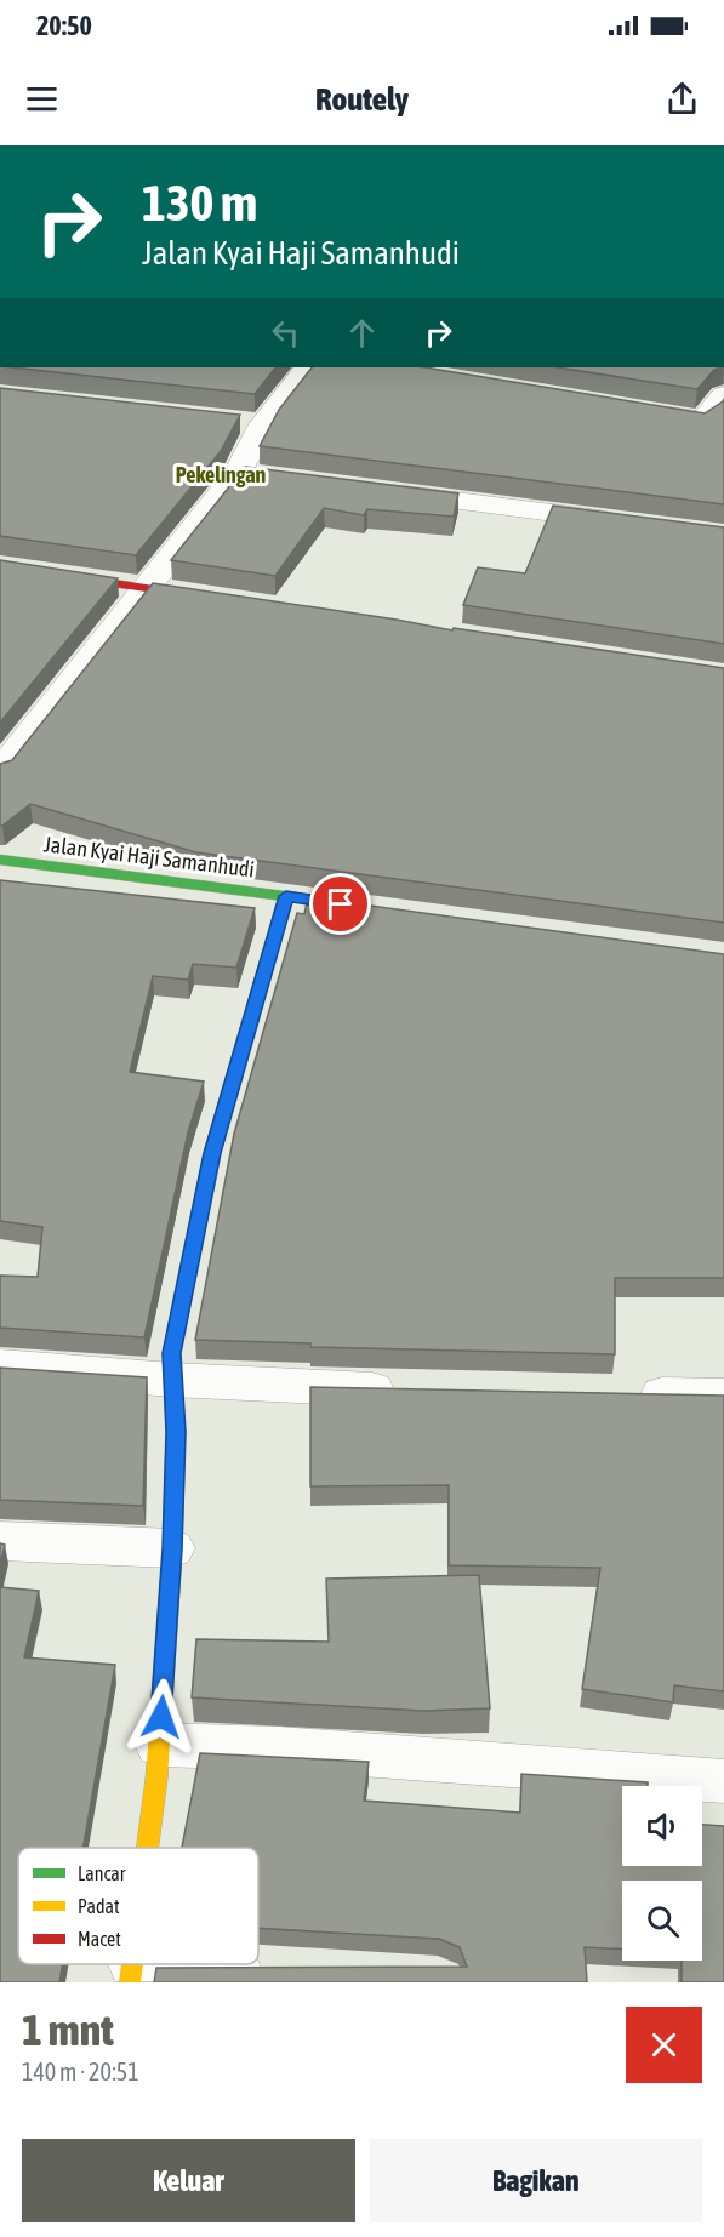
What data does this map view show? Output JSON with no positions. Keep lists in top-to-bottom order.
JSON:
{
  "streets": {
    "street": ["Jalan Kyai Haji Samanhudi"]
  },
  "districts": ["Pekelingan"],
  "legend": ["Lancar", "Padat", "Macet"],
  "page": {
    "status": "20:50",
    "header": "Routely",
    "turn": ["130 m", "Jalan Kyai Haji Samanhudi"],
    "heading": ["1 mnt", "140 m · 20:51"],
    "buttons": ["Keluar", "Bagikan"]
  }
}
